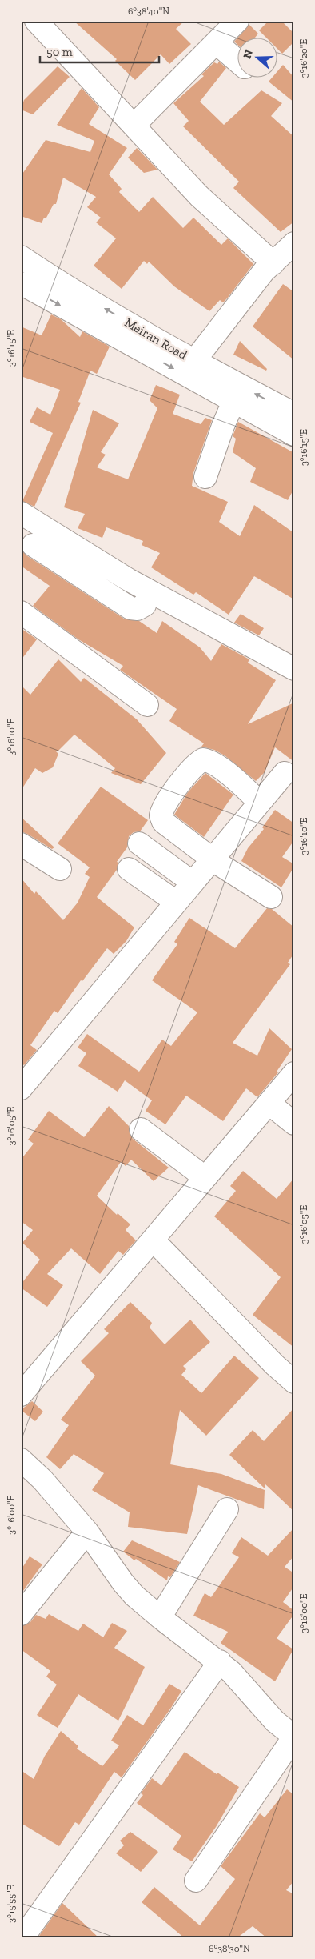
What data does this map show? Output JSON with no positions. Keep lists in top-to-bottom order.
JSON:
{
  "streets": {
    "street": ["Meiran Road"]
  },
  "scale_bar": "50 m",
  "north": "left",
  "coordinates": [
    "6°38'40\"N",
    "3°16'20\"E",
    "3°16'15\"E",
    "3°16'10\"E",
    "3°16'05\"E",
    "3°16'00\"E",
    "3°15'55\"E",
    "6°38'30\"N"
  ]
}
